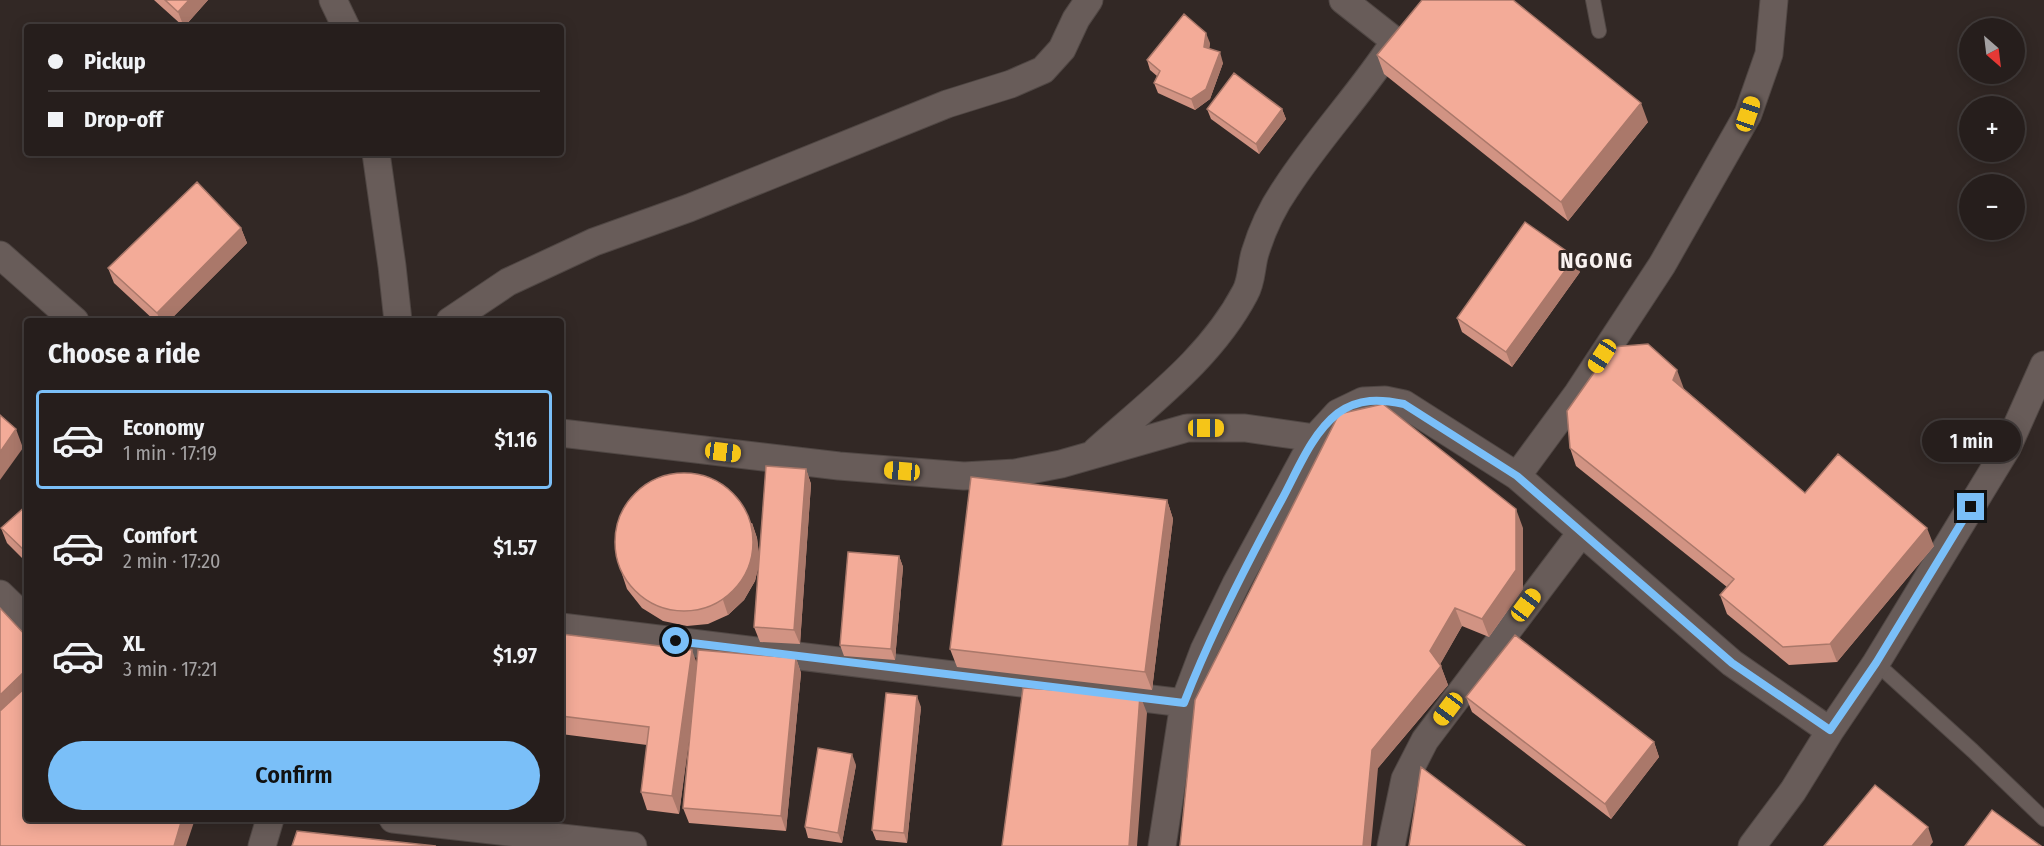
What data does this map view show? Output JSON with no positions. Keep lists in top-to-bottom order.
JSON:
{
  "districts": ["NGONG"],
  "north": "bottom right",
  "page": {
    "map_buttons": ["+", "−"],
    "banner": ["Pickup", "Drop-off"],
    "heading": "Choose a ride",
    "list": [
      {
        "name": "Economy",
        "note": "1 min · 17:19",
        "value": "$1.16"
      },
      {
        "name": "Comfort",
        "note": "2 min · 17:20",
        "value": "$1.57"
      },
      {
        "name": "XL",
        "note": "3 min · 17:21",
        "value": "$1.97"
      }
    ],
    "bubble": "1 min",
    "buttons": "Confirm"
  }
}
